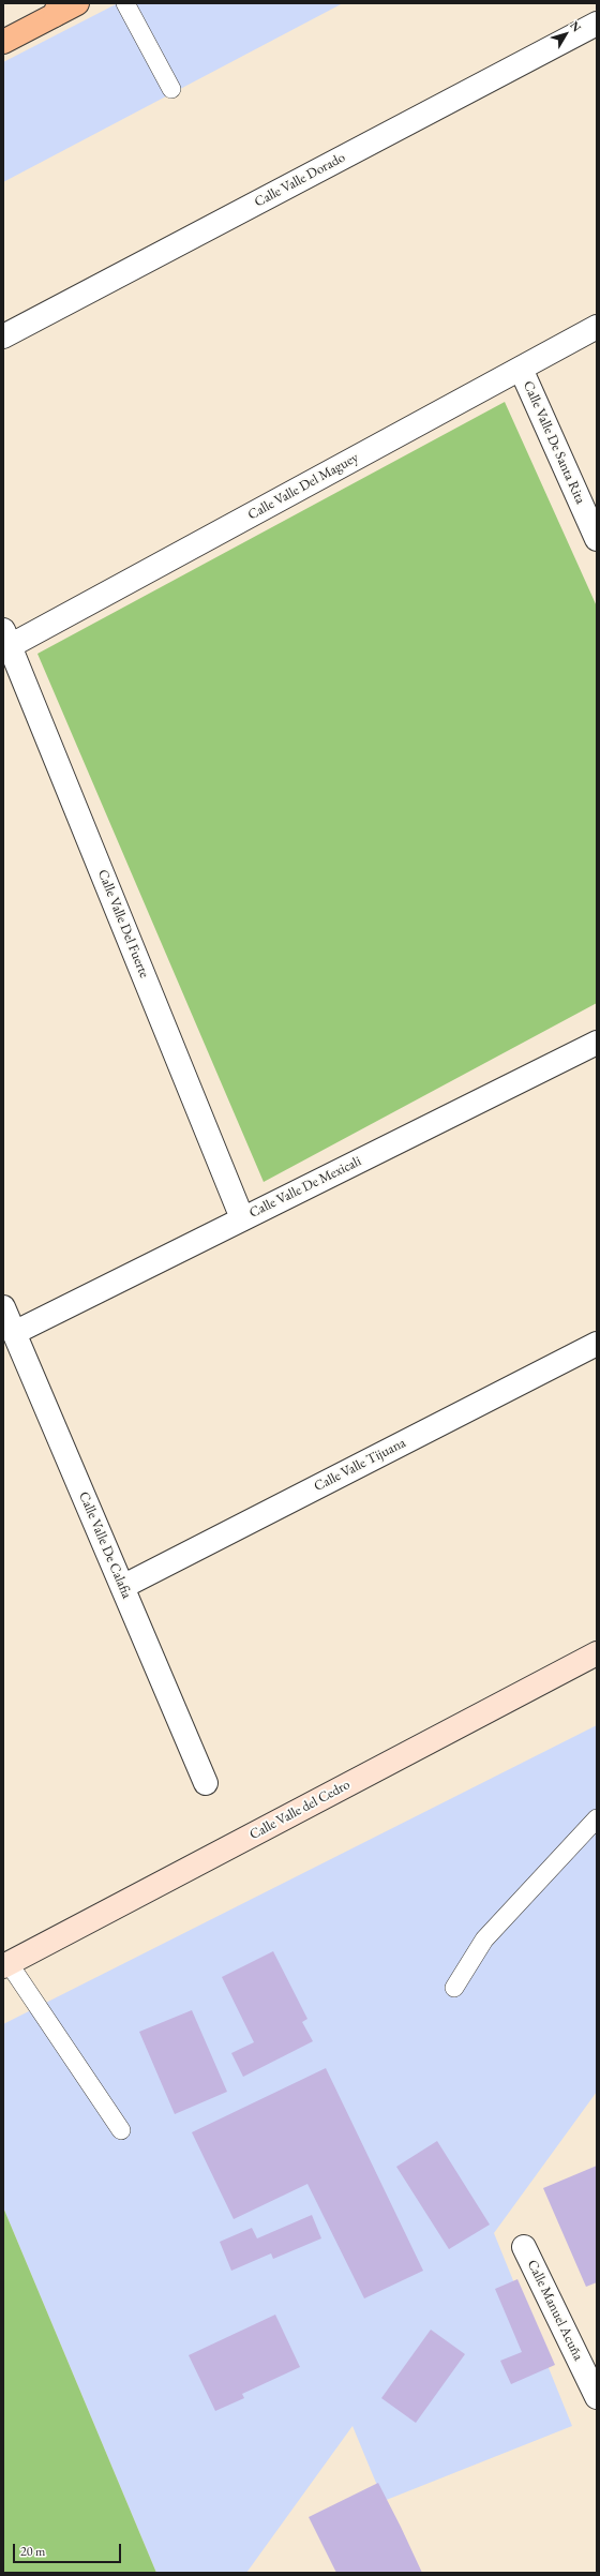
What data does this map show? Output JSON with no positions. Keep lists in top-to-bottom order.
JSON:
{
  "streets": {
    "street": [
      "Calle Valle Dorado",
      "Calle Valle De Santa Rita",
      "Calle Valle Del Maguey",
      "Calle Valle Del Fuerte",
      "Calle Valle De Mexicali",
      "Calle Valle Tijuana",
      "Calle Valle De Calafia",
      "Calle Valle del Cedro",
      "Calle Manuel Acuña"
    ]
  },
  "crossings": [
    ["Calle Valle De Santa Rita", "Calle Valle Del Maguey"],
    ["Calle Valle Del Maguey", "Calle Valle Del Fuerte"],
    ["Calle Valle Del Fuerte", "Calle Valle De Mexicali"],
    ["Calle Valle De Mexicali", "Calle Valle De Calafia"],
    ["Calle Valle Tijuana", "Calle Valle De Calafia"]
  ],
  "scale_bar": "20 m",
  "north": "top right"
}
